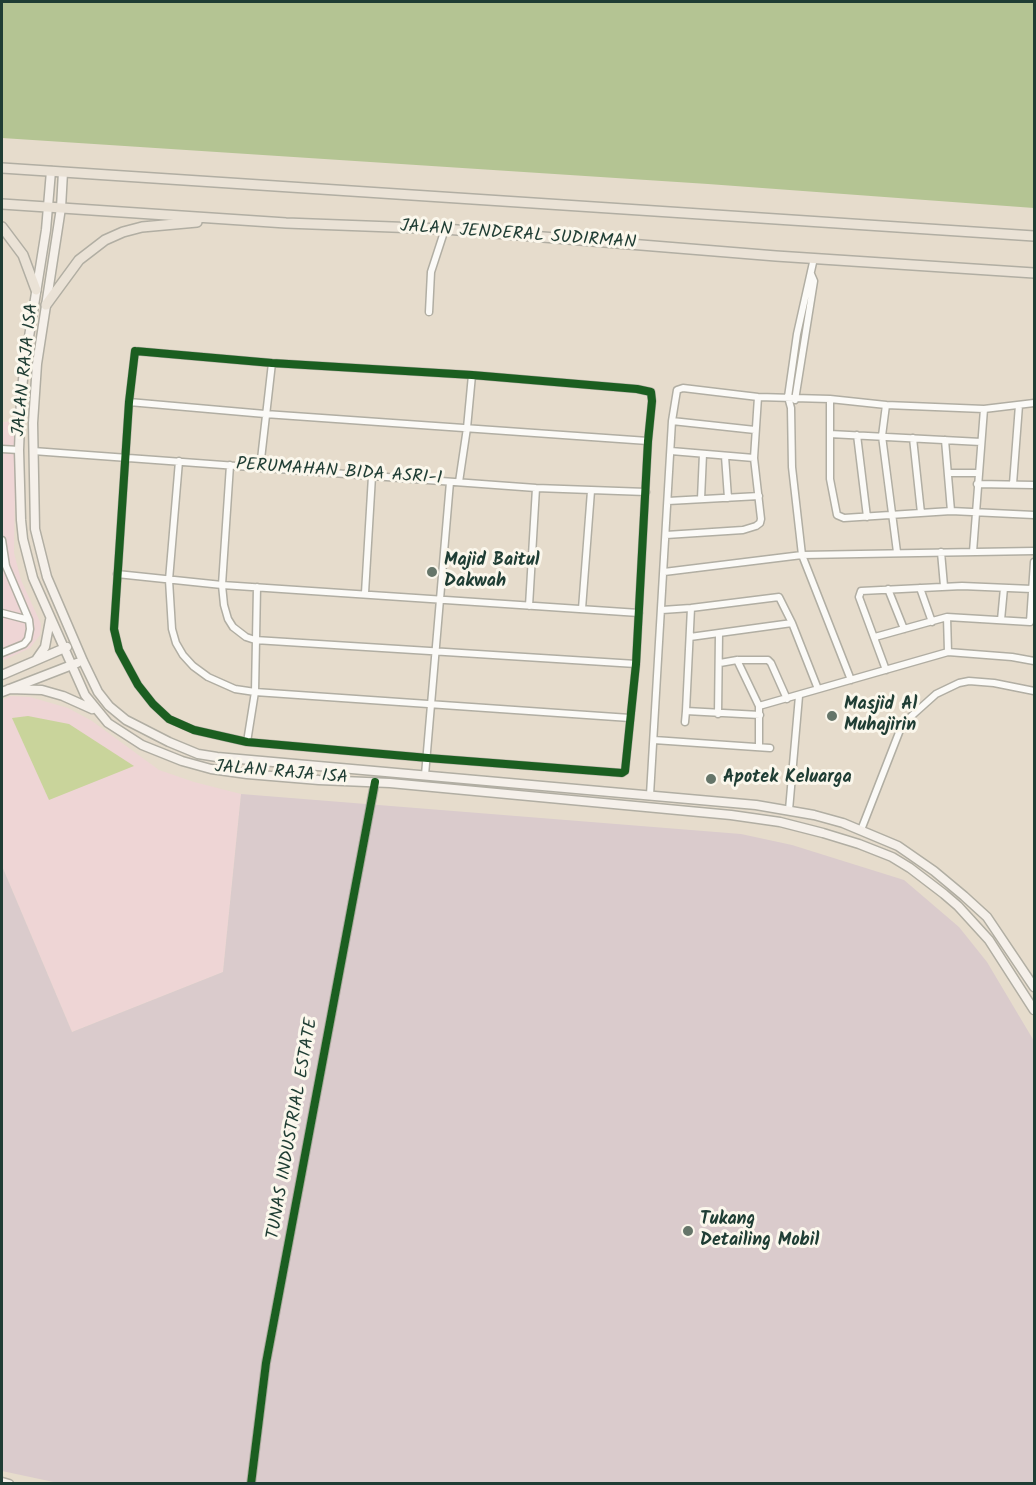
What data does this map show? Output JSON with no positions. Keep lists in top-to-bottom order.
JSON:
{
  "streets": {
    "highway": ["JALAN JENDERAL SUDIRMAN"],
    "main road": ["JALAN RAJA ISA"],
    "street": ["PERUMAHAN BIDA ASRI-1", "TUNAS INDUSTRIAL ESTATE"]
  },
  "crossings": [
    ["JALAN JENDERAL SUDIRMAN", "JALAN RAJA ISA"],
    ["JALAN RAJA ISA", "PERUMAHAN BIDA ASRI-1"],
    ["JALAN RAJA ISA", "TUNAS INDUSTRIAL ESTATE"]
  ],
  "places": [
    "Majid Baitul Dakwah",
    "Masjid Al Muhajirin",
    "Apotek Keluarga",
    "Tukang Detailing Mobil"
  ]
}
